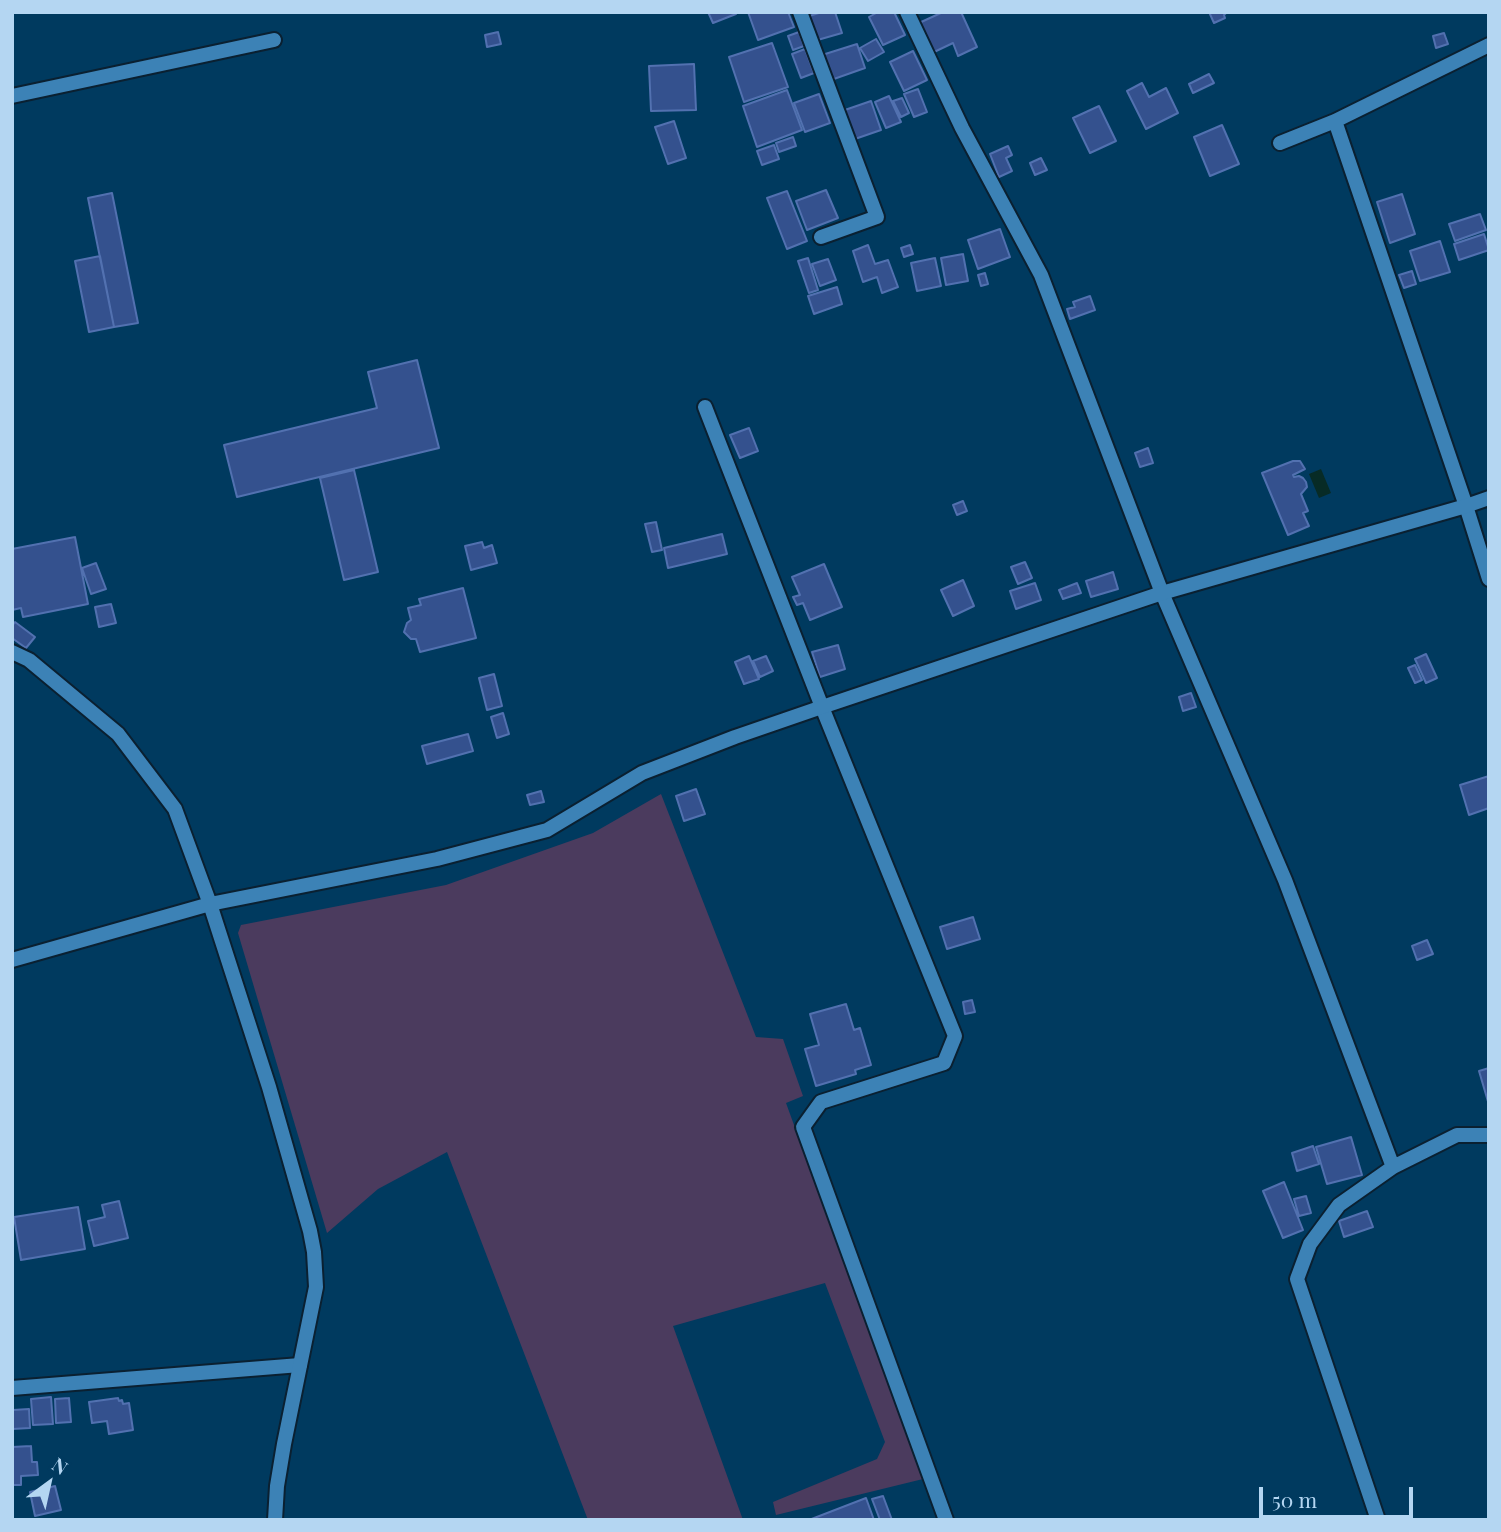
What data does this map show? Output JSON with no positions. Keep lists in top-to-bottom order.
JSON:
{
  "scale_bar": "50 m",
  "north": "top right"
}
